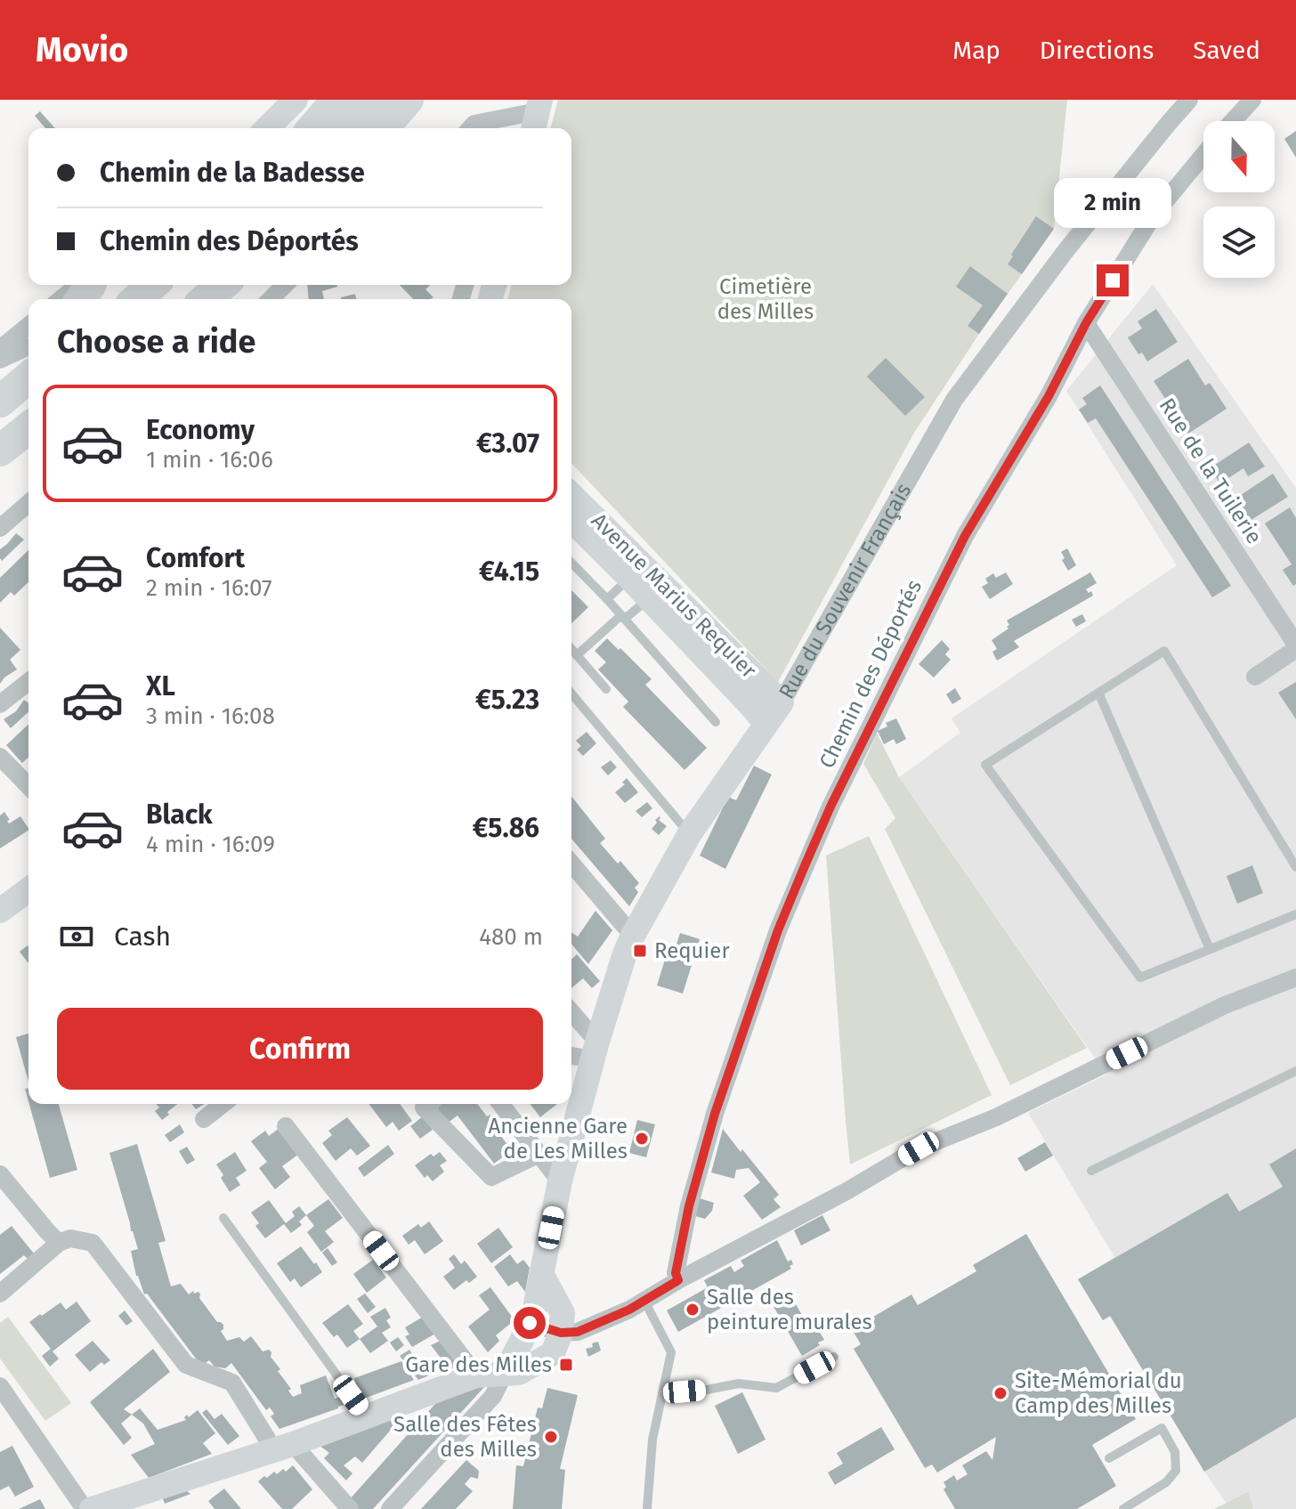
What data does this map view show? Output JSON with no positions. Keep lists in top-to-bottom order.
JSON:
{
  "streets": {
    "street": [
      "Rue de la Tuilerie",
      "Rue du Souvenir Français",
      "Avenue Marius Requier",
      "Chemin des Déportés"
    ]
  },
  "crossings": [
    ["Rue de la Tuilerie", "Chemin des Déportés"],
    ["Rue du Souvenir Français", "Avenue Marius Requier"]
  ],
  "parks": ["Cimetière des Milles"],
  "places": {
    "transit": ["Requier", "Gare des Milles"],
    "other": [
      "Ancienne Gare de Les Milles",
      "Salle des peinture murales",
      "Site-Mémorial du Camp des Milles",
      "Salle des Fêtes des Milles"
    ]
  },
  "north": "bottom",
  "page": {
    "header": "Movio",
    "nav": ["Map", "Directions", "Saved"],
    "banner": ["Chemin de la Badesse", "Chemin des Déportés"],
    "bubble": "2 min",
    "heading": "Choose a ride",
    "list": [
      {
        "name": "Economy",
        "note": "1 min · 16:06",
        "value": "€3.07"
      },
      {
        "name": "Comfort",
        "note": "2 min · 16:07",
        "value": "€4.15"
      },
      {
        "name": "XL",
        "note": "3 min · 16:08",
        "value": "€5.23"
      },
      {
        "name": "Black",
        "note": "4 min · 16:09",
        "value": "€5.86"
      }
    ],
    "pay": ["Cash", "480 m"],
    "buttons": "Confirm"
  }
}
